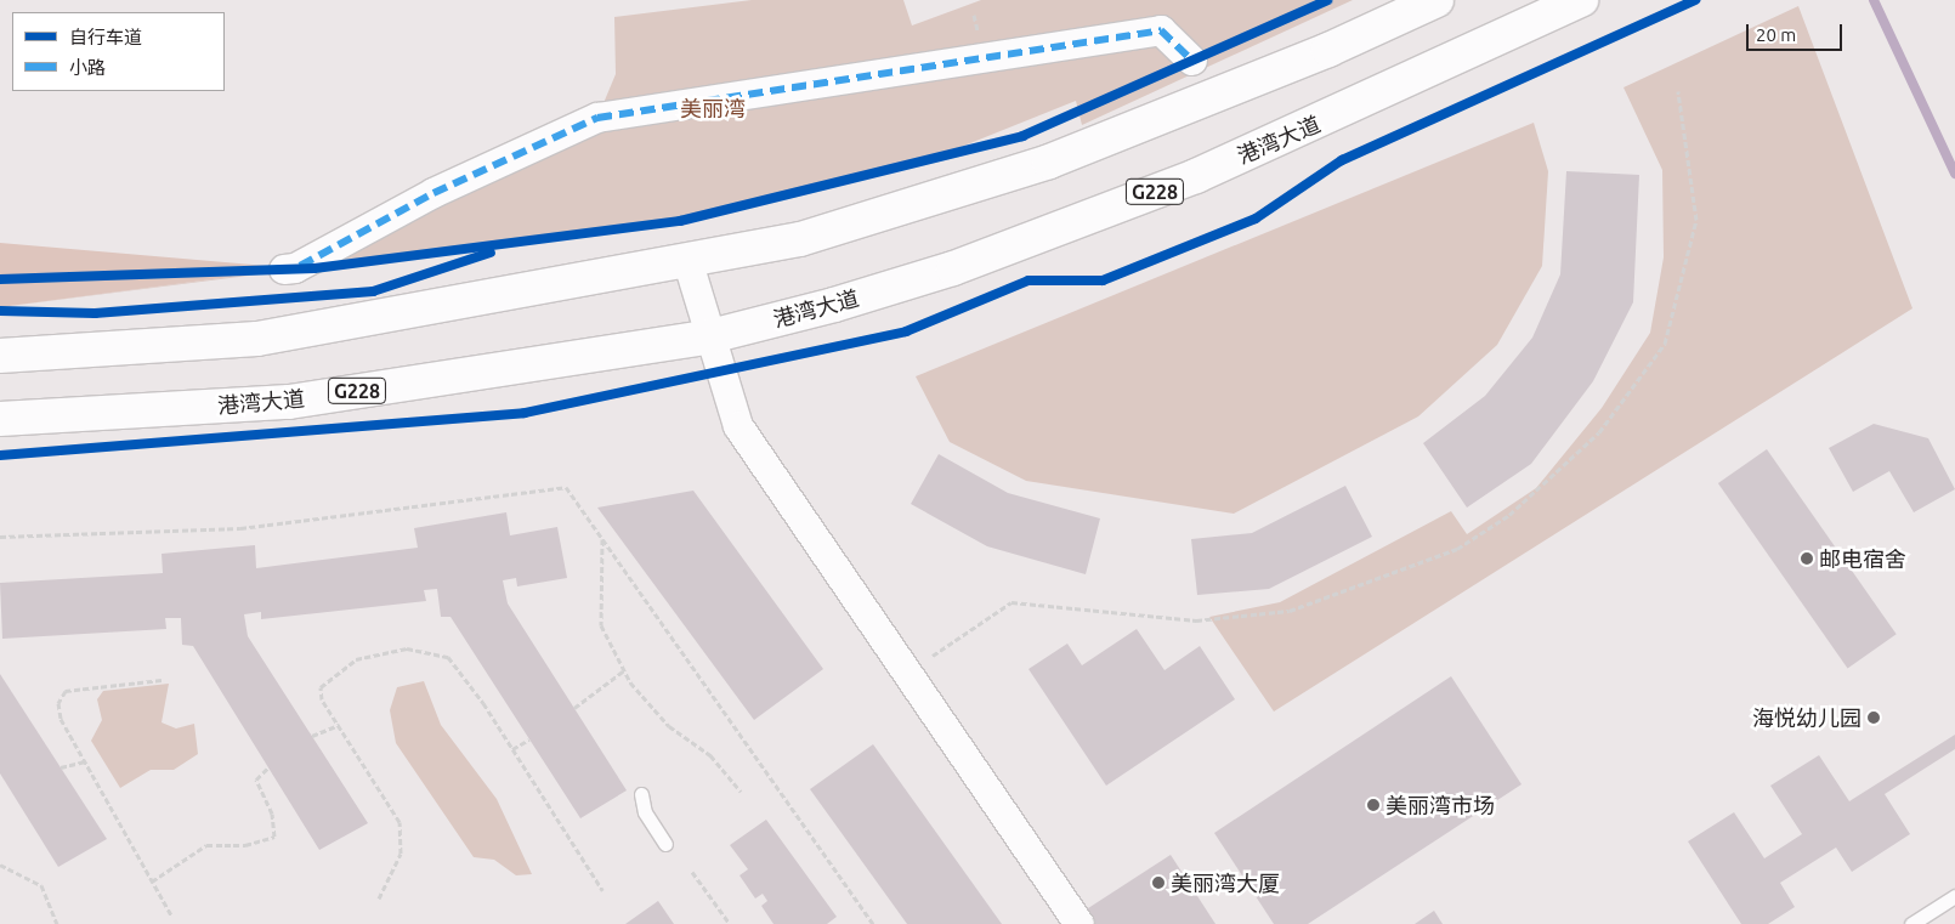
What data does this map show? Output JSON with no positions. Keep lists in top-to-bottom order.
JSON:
{
  "streets": {
    "highway": ["港湾大道", "G228"]
  },
  "parks": ["美丽湾"],
  "places": [
    "邮电宿舍",
    "海悦幼儿园",
    "美丽湾市场",
    "美丽湾大厦"
  ],
  "legend": ["自行车道", "小路"],
  "scale_bar": "20 m"
}
